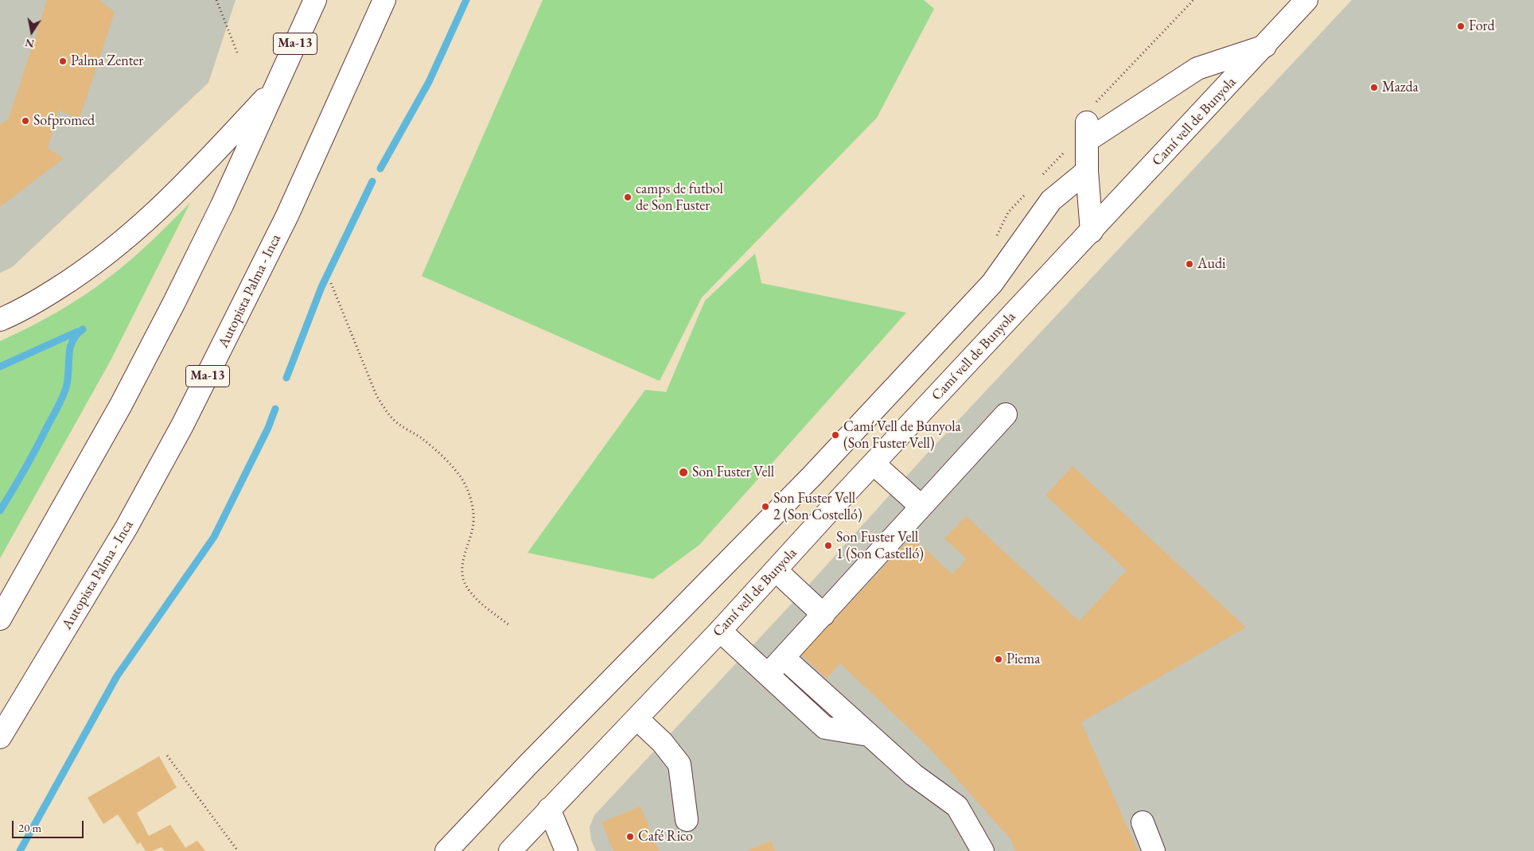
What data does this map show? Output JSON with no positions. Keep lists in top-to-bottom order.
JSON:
{
  "streets": {
    "main road": ["Ma-13", "Camí vell de Bunyola", "Autopista Palma - Inca"]
  },
  "places": [
    "Ford",
    "Palma Zenter",
    "Mazda",
    "Sofpromed",
    "camps de futbol de Son Fuster",
    "Audi",
    "Camí Vell de Bunyola (Son Fuster Vell)",
    "Son Fuster Vell",
    "Son Fuster Vell 2 (Son Costelló)",
    "Son Fuster Vell 1 (Son Castelló)",
    "Piema",
    "Café Rico"
  ],
  "scale_bar": "20 m",
  "north": "bottom"
}
